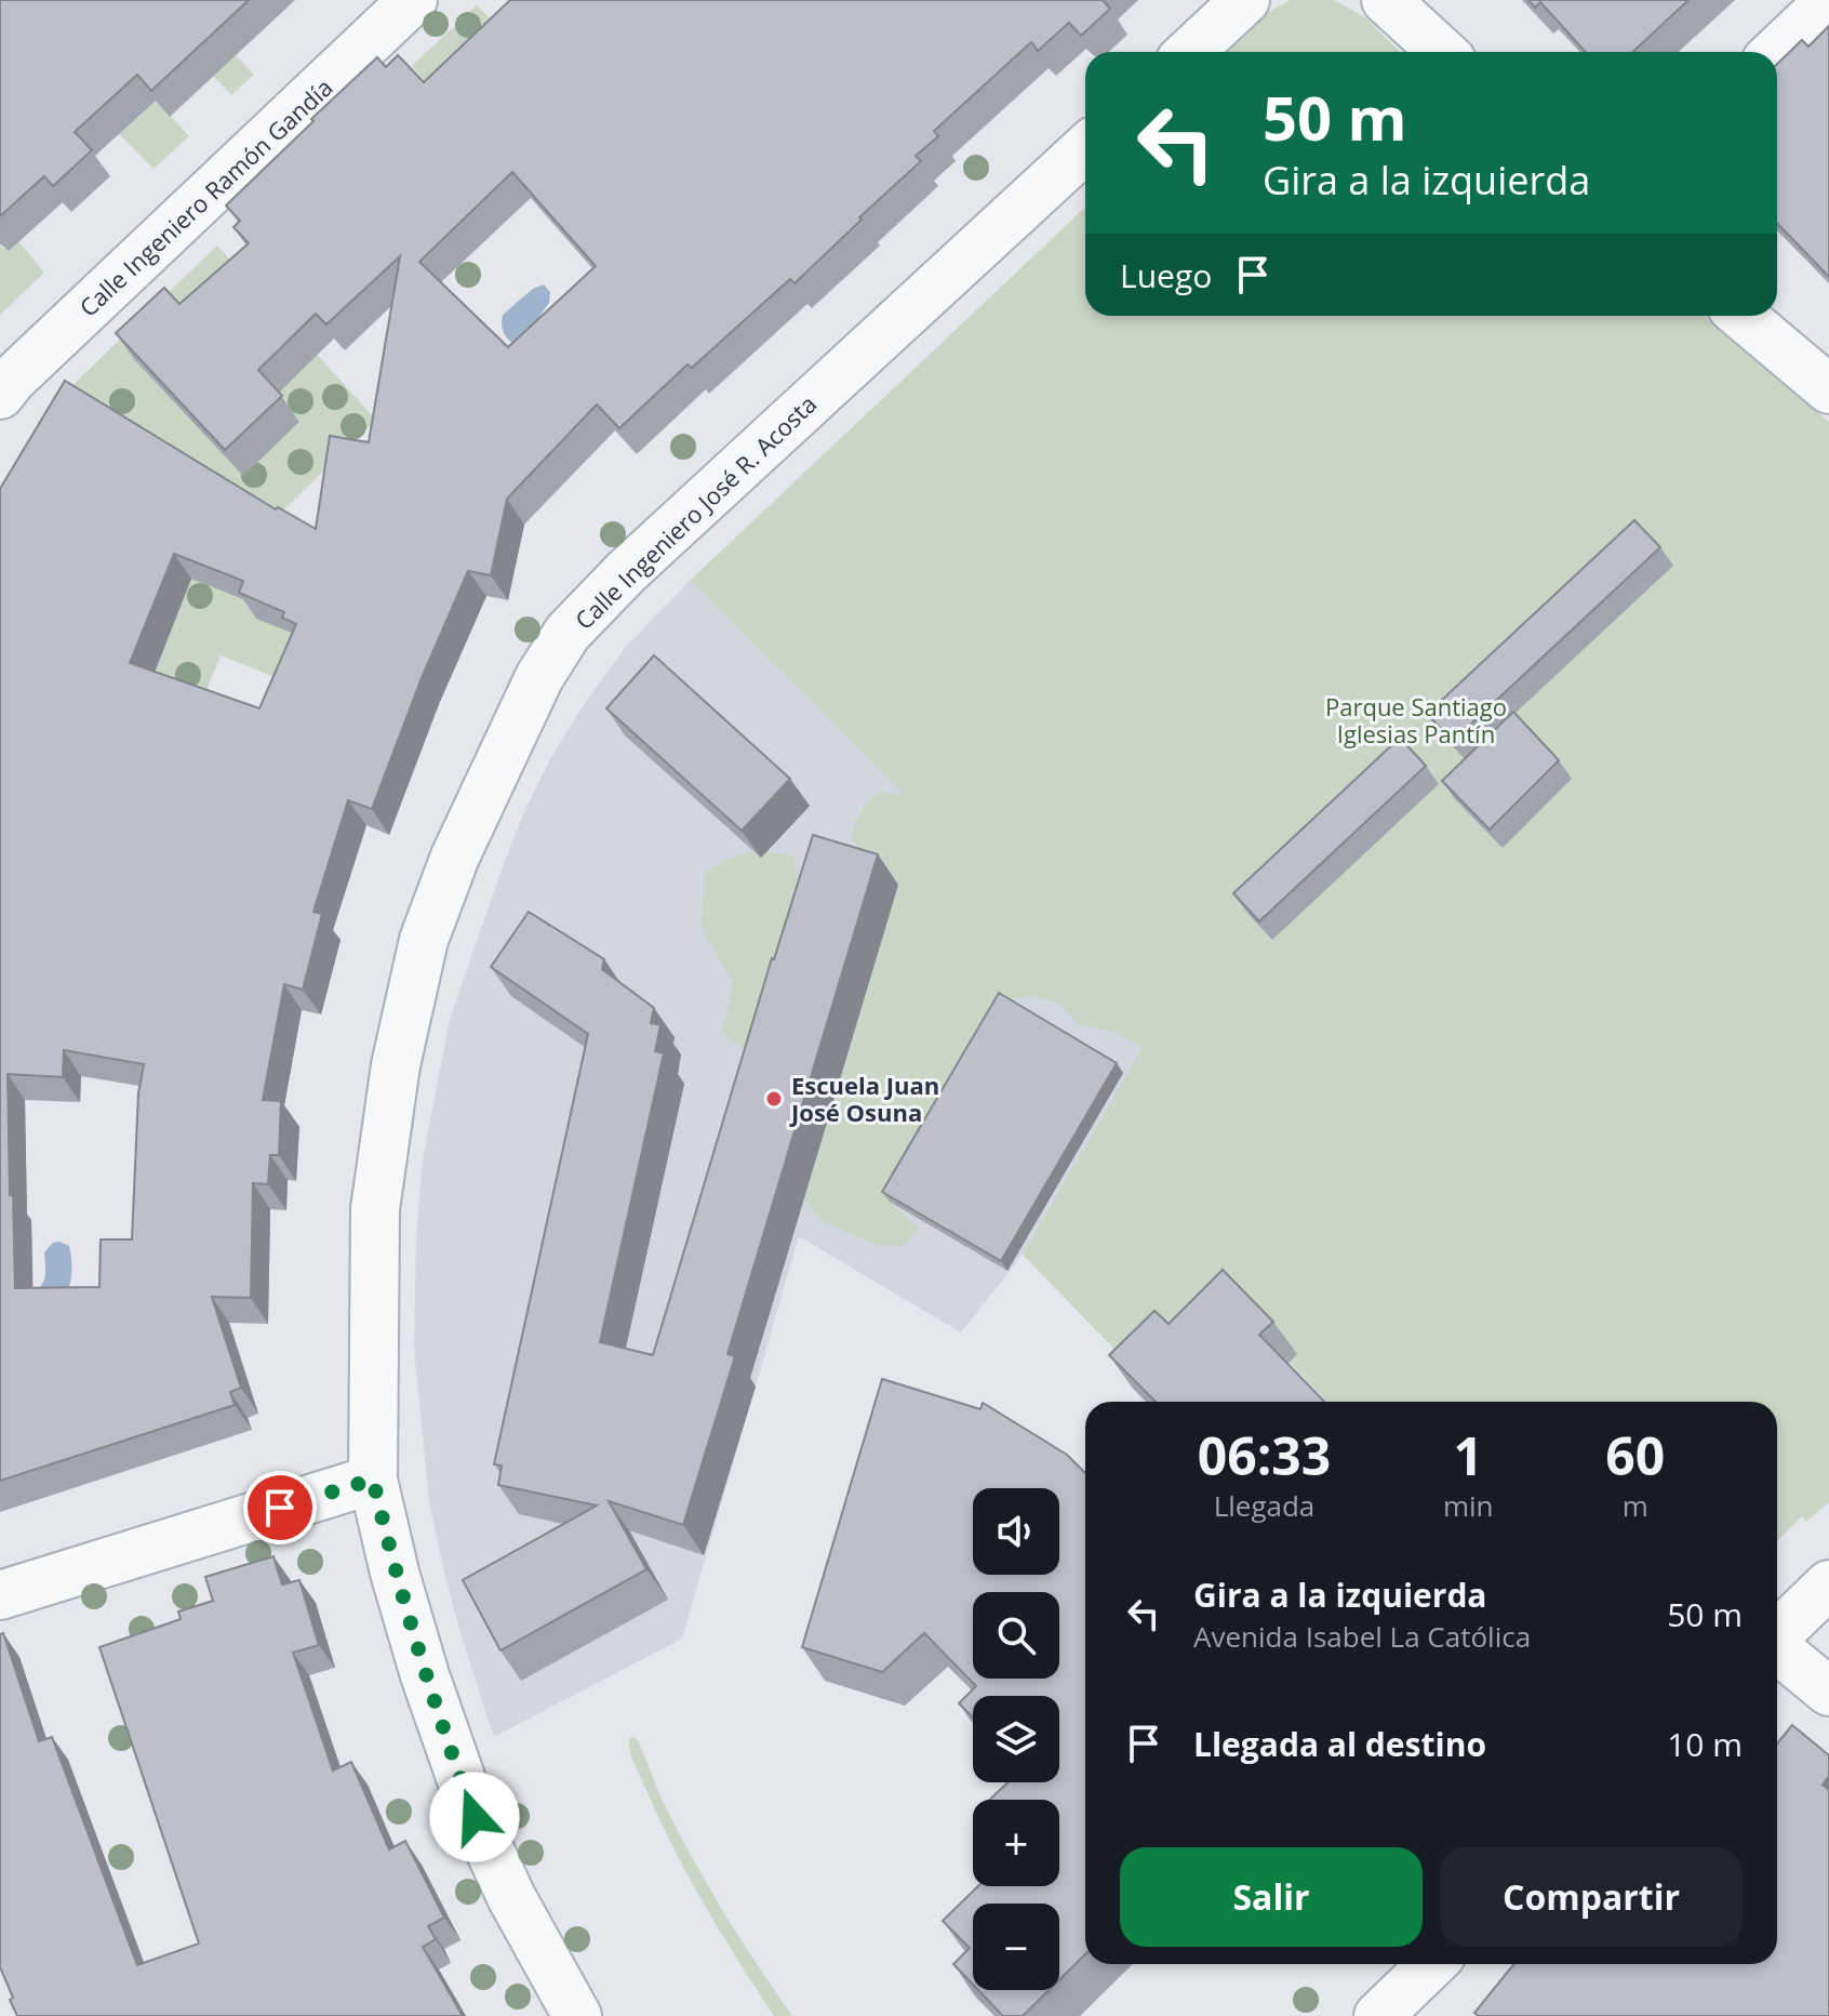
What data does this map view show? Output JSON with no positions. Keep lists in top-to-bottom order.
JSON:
{
  "streets": {
    "street": ["Calle Ingeniero Ramón Gandía", "Calle Ingeniero José R. Acosta"]
  },
  "parks": ["Parque Santiago Iglesias Pantín"],
  "places": ["Escuela Juan José Osuna"],
  "page": {
    "turn": ["50 m", "Gira a la izquierda"],
    "then": "Luego",
    "eta": [
      "06:33",
      "Llegada",
      "1",
      "min",
      "60",
      "m"
    ],
    "map_buttons": ["+", "−"],
    "list": [
      {
        "name": "Gira a la izquierda",
        "note": "Avenida Isabel La Católica",
        "value": "50 m"
      },
      {
        "name": "Llegada al destino",
        "value": "10 m"
      }
    ],
    "buttons": ["Salir", "Compartir"]
  }
}
